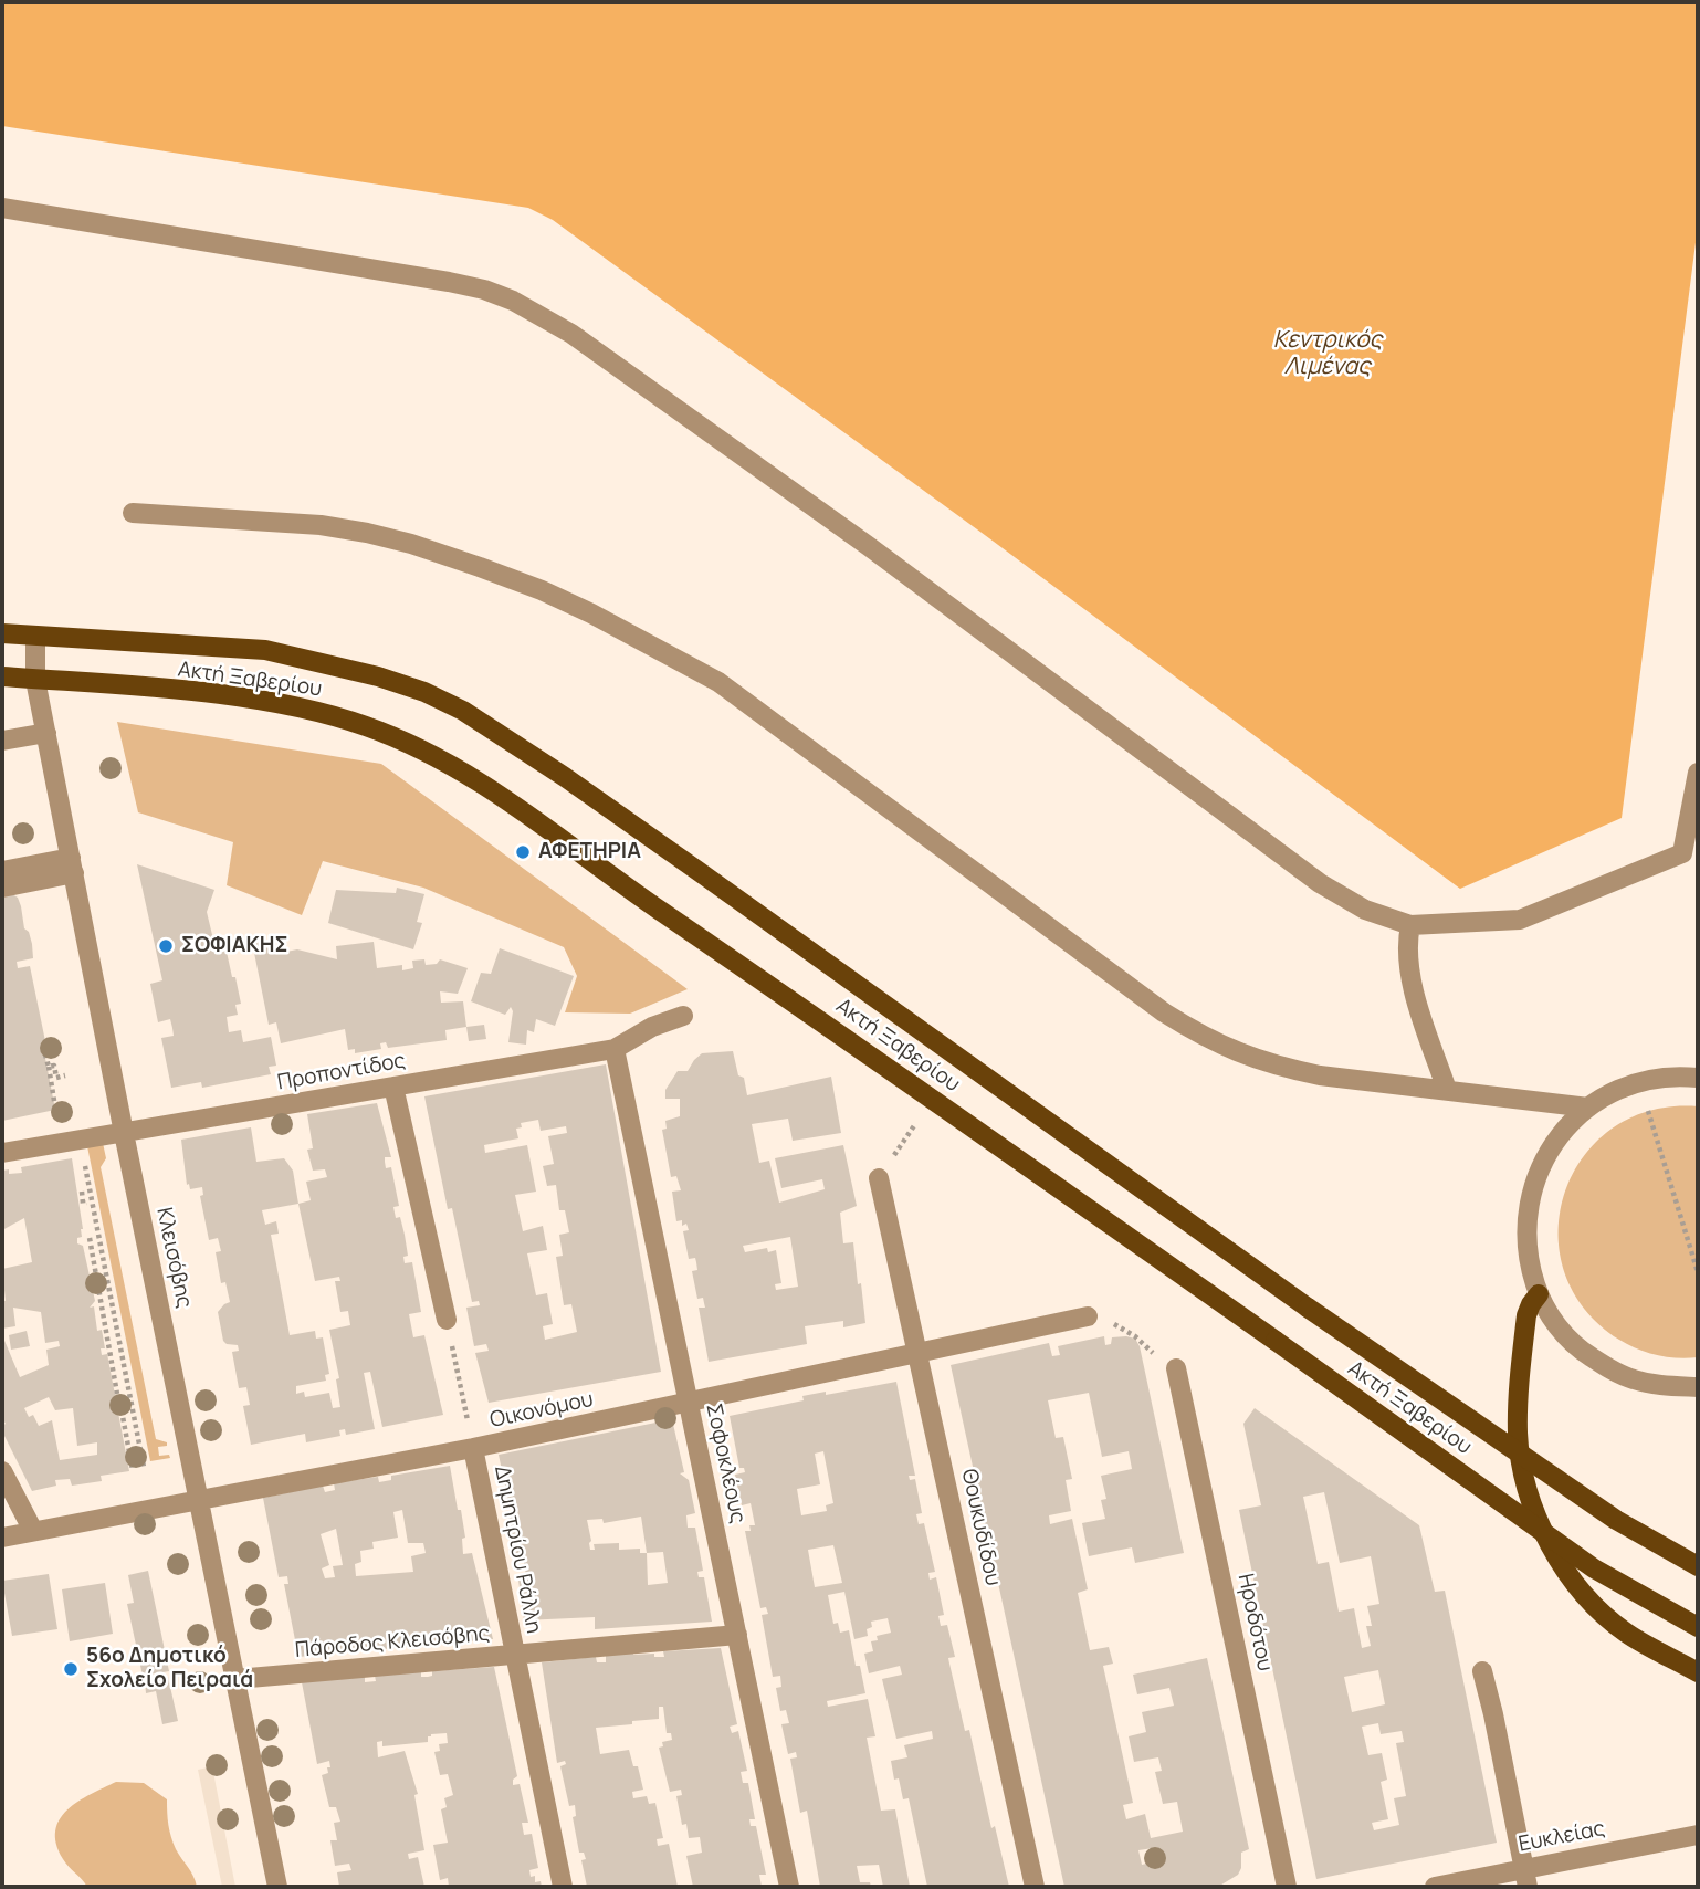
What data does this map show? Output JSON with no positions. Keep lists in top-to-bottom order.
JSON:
{
  "streets": {
    "main road": ["Ακτή Ξαβερίου"],
    "street": [
      "Προποντίδος",
      "Κλεισόβης",
      "Οικονόμου",
      "Σοφοκλέους",
      "Θουκυδίδου",
      "Δημητρίου Ράλλη",
      "Ηροδότου",
      "Πάροδος Κλεισόβης",
      "Ευκλείας"
    ]
  },
  "crossings": [
    ["Ακτή Ξαβερίου", "Κλεισόβης"],
    ["Προποντίδος", "Κλεισόβης"],
    ["Προποντίδος", "Σοφοκλέους"],
    ["Κλεισόβης", "Οικονόμου"],
    ["Κλεισόβης", "Πάροδος Κλεισόβης"],
    ["Οικονόμου", "Σοφοκλέους"],
    ["Οικονόμου", "Θουκυδίδου"],
    ["Οικονόμου", "Δημητρίου Ράλλη"],
    ["Σοφοκλέους", "Πάροδος Κλεισόβης"],
    ["Δημητρίου Ράλλη", "Πάροδος Κλεισόβης"]
  ],
  "water": ["Κεντρικός Λιμένας"],
  "places": ["ΑΦΕΤΗΡΙΑ", "ΣΟΦΙΑΚΗΣ", "56ο Δημοτικό Σχολείο Πειραιά"]
}
